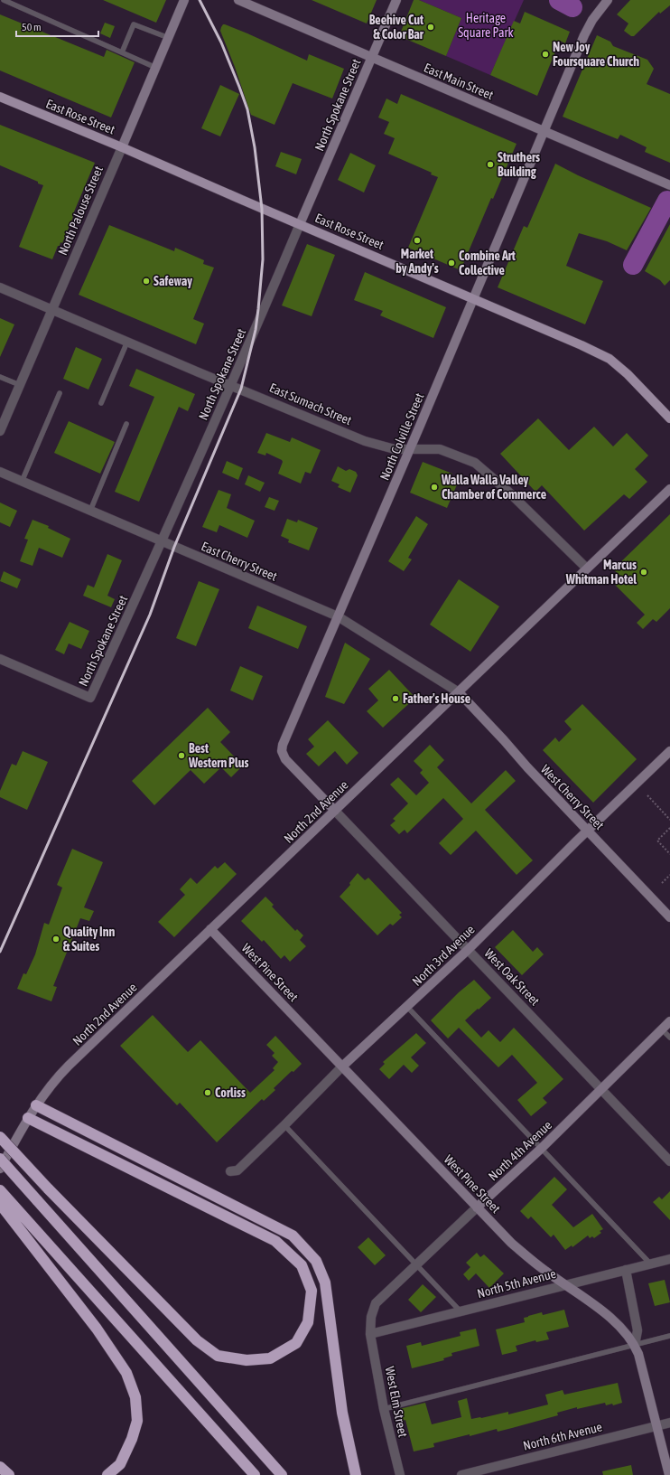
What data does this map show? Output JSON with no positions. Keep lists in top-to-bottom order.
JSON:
{
  "streets": {
    "main road": [
      "East Main Street",
      "North Spokane Street",
      "East Rose Street",
      "North Palouse Street",
      "North Colville Street",
      "West Cherry Street",
      "North 2nd Avenue",
      "North 3rd Avenue",
      "West Pine Street",
      "North 4th Avenue"
    ],
    "street": [
      "East Sumach Street",
      "East Cherry Street",
      "West Oak Street",
      "North 5th Avenue",
      "West Elm Street",
      "North 6th Avenue"
    ]
  },
  "crossings": [
    ["East Main Street", "North Spokane Street"],
    ["East Main Street", "North Colville Street"],
    ["North Spokane Street", "East Rose Street"],
    ["North Spokane Street", "East Sumach Street"],
    ["North Spokane Street", "East Cherry Street"],
    ["East Rose Street", "North Palouse Street"],
    ["East Rose Street", "North Colville Street"],
    ["North Palouse Street", "East Sumach Street"],
    ["East Sumach Street", "North Colville Street"],
    ["East Sumach Street", "North 2nd Avenue"],
    ["North Colville Street", "East Cherry Street"],
    ["North Colville Street", "North 2nd Avenue"],
    ["North Colville Street", "West Oak Street"],
    ["East Cherry Street", "West Cherry Street"],
    ["East Cherry Street", "North 2nd Avenue"],
    ["West Cherry Street", "North 2nd Avenue"],
    ["West Cherry Street", "North 3rd Avenue"],
    ["North 2nd Avenue", "West Pine Street"],
    ["North 2nd Avenue", "West Oak Street"],
    ["North 3rd Avenue", "West Pine Street"],
    ["North 3rd Avenue", "West Oak Street"],
    ["West Pine Street", "North 4th Avenue"],
    ["West Pine Street", "North 5th Avenue"],
    ["West Pine Street", "North 6th Avenue"],
    ["West Oak Street", "North 4th Avenue"],
    ["North 4th Avenue", "North 5th Avenue"],
    ["North 4th Avenue", "West Elm Street"],
    ["North 5th Avenue", "West Elm Street"]
  ],
  "parks": ["Heritage Square Park"],
  "places": [
    "Beehive Cut & Color Bar",
    "New Joy Foursquare Church",
    "Struthers Building",
    "Market by Andy's",
    "Combine Art Collective",
    "Safeway",
    "Walla Walla Valley Chamber of Commerce",
    "Marcus Whitman Hotel",
    "Father's House",
    "Best Western Plus",
    "Quality Inn & Suites",
    "Corliss"
  ],
  "scale_bar": "50 m"
}
